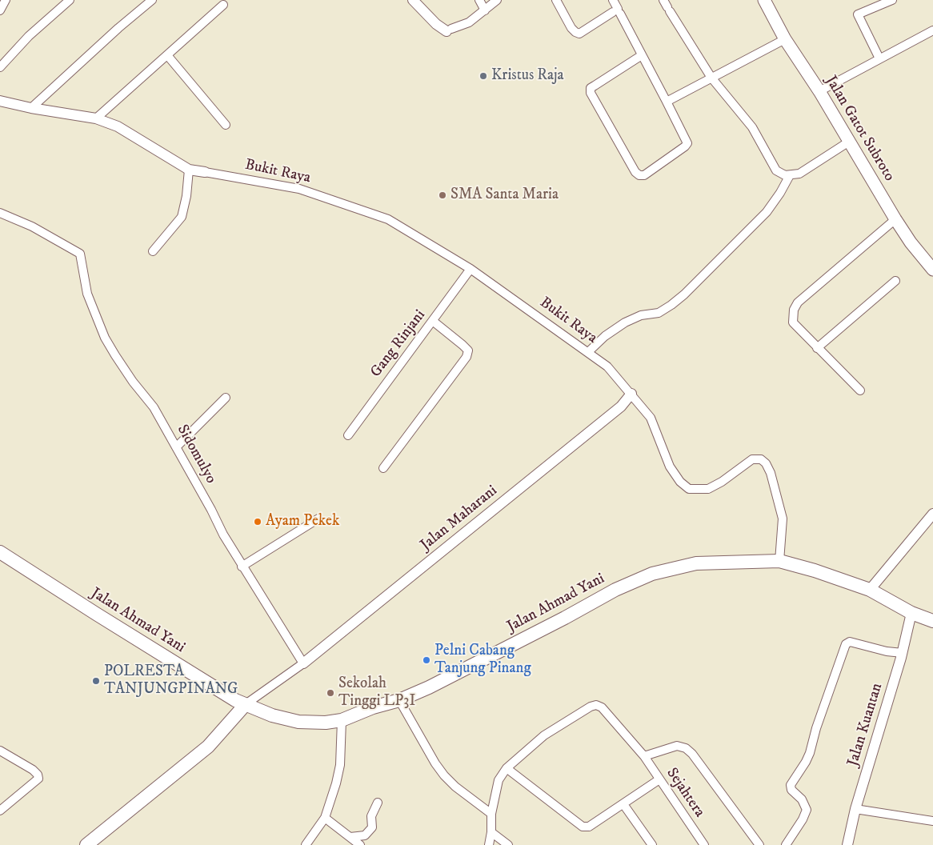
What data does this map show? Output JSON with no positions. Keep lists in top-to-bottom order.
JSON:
{
  "streets": {
    "highway": ["Jalan Ahmad Yani"],
    "main road": ["Jalan Gatot Subroto"],
    "street": [
      "Bukit Raya",
      "Gang Rinjani",
      "Sidomulyo",
      "Jalan Maharani",
      "Jalan Kuantan",
      "Sejahtera"
    ]
  },
  "crossings": [
    ["Bukit Raya", "Gang Rinjani"],
    ["Bukit Raya", "Jalan Maharani"],
    ["Bukit Raya", "Jalan Ahmad Yani"],
    ["Sidomulyo", "Jalan Maharani"],
    ["Jalan Ahmad Yani", "Jalan Kuantan"]
  ],
  "places": [
    "Kristus Raja",
    "SMA Santa Maria",
    "Ayam Pekek",
    "Pelni Cabang Tanjung Pinang",
    "POLRESTA TANJUNGPINANG",
    "Sekolah Tinggi LP3I"
  ]
}
